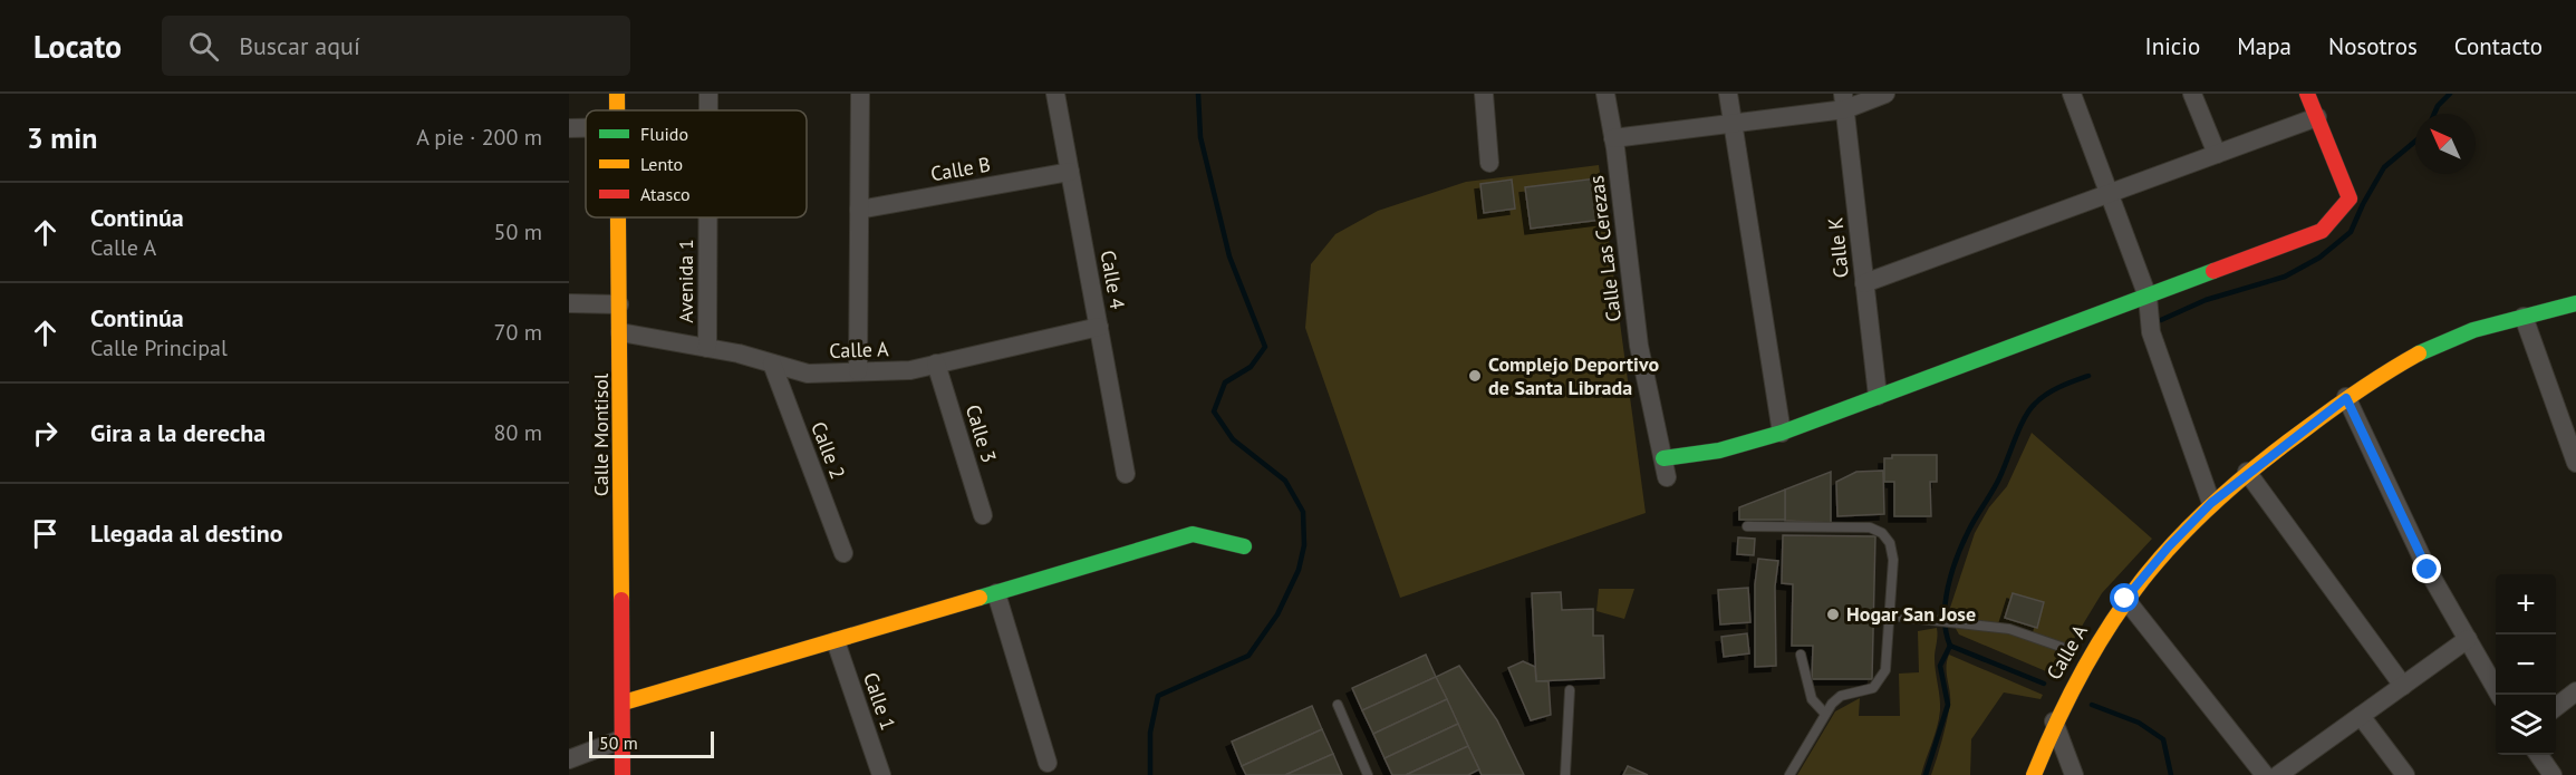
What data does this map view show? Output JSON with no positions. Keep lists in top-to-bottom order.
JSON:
{
  "streets": {
    "street": [
      "Calle B",
      "Calle K",
      "Calle Las Cerezas",
      "Calle 4",
      "Avenida 1",
      "Calle A",
      "Calle 3",
      "Calle Montisol",
      "Calle 2",
      "Calle 1"
    ]
  },
  "crossings": [
    ["Calle B", "Calle 4"],
    ["Calle 4", "Calle A"],
    ["Avenida 1", "Calle A"],
    ["Calle A", "Calle 3"],
    ["Calle A", "Calle Montisol"],
    ["Calle A", "Calle 2"]
  ],
  "places": ["Complejo Deportivo de Santa Librada", "Hogar San Jose"],
  "legend": ["Fluido", "Lento", "Atasco"],
  "scale_bar": "50 m",
  "north": "top left",
  "page": {
    "header": "Locato",
    "search": "Buscar aquí",
    "nav": [
      "Inicio",
      "Mapa",
      "Nosotros",
      "Contacto"
    ],
    "heading": ["3 min", "A pie · 200 m"],
    "list": [
      ["Continúa", "Calle A", "50 m"],
      ["Continúa", "Calle Principal", "70 m"],
      ["Gira a la derecha", "80 m"],
      "Llegada al destino"
    ],
    "map_buttons": ["+", "−"],
    "scale": "50 m"
  }
}
